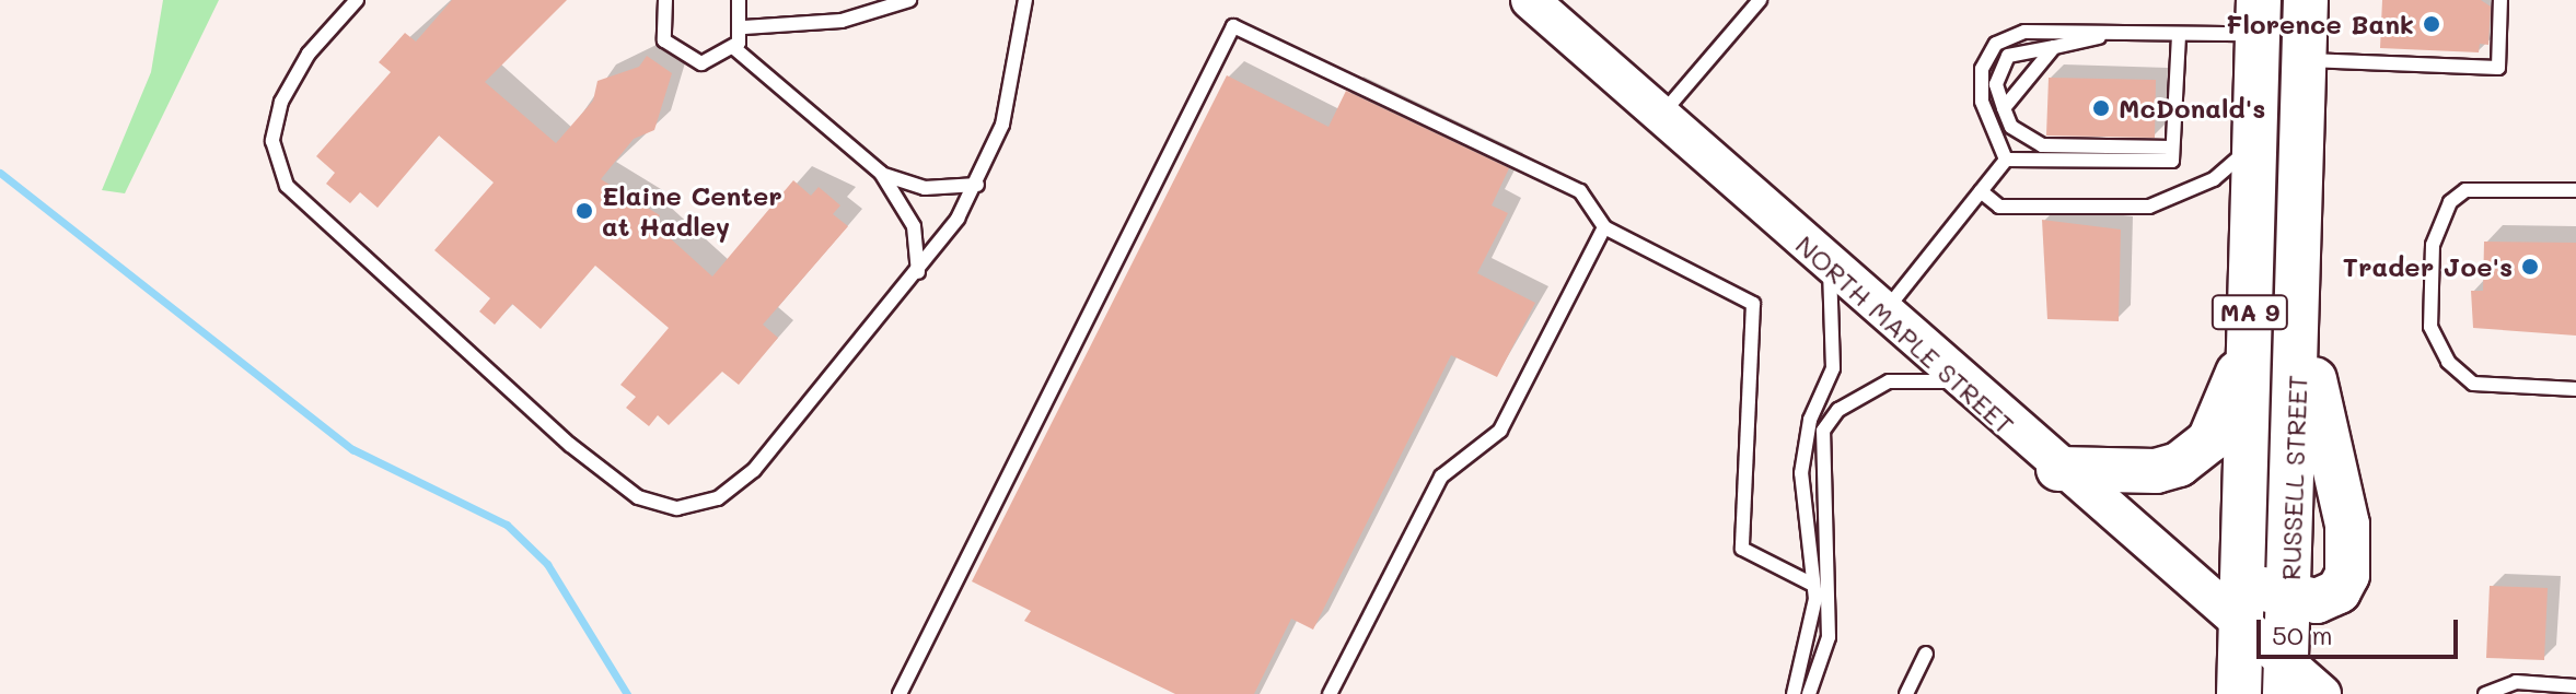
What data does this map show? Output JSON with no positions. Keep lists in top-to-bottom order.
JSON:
{
  "streets": {
    "highway": ["MA 9", "RUSSELL STREET"],
    "main road": ["NORTH MAPLE STREET"]
  },
  "crossings": [
    ["NORTH MAPLE STREET", "RUSSELL STREET"]
  ],
  "places": [
    "Florence Bank",
    "McDonald's",
    "Elaine Center at Hadley",
    "Trader Joe's"
  ],
  "scale_bar": "50 m"
}
